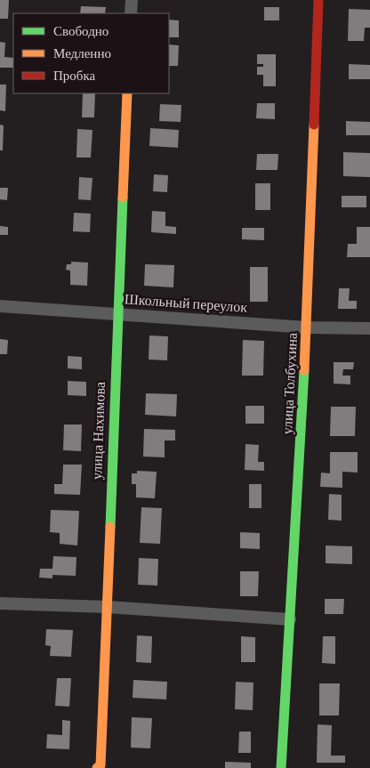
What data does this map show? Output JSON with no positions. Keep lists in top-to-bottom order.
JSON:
{
  "streets": {
    "street": ["Школьный переулок", "улица Толбухина", "улица Нахимова"]
  },
  "crossings": [
    ["Школьный переулок", "улица Толбухина"],
    ["Школьный переулок", "улица Нахимова"]
  ],
  "legend": ["Свободно", "Медленно", "Пробка"]
}
